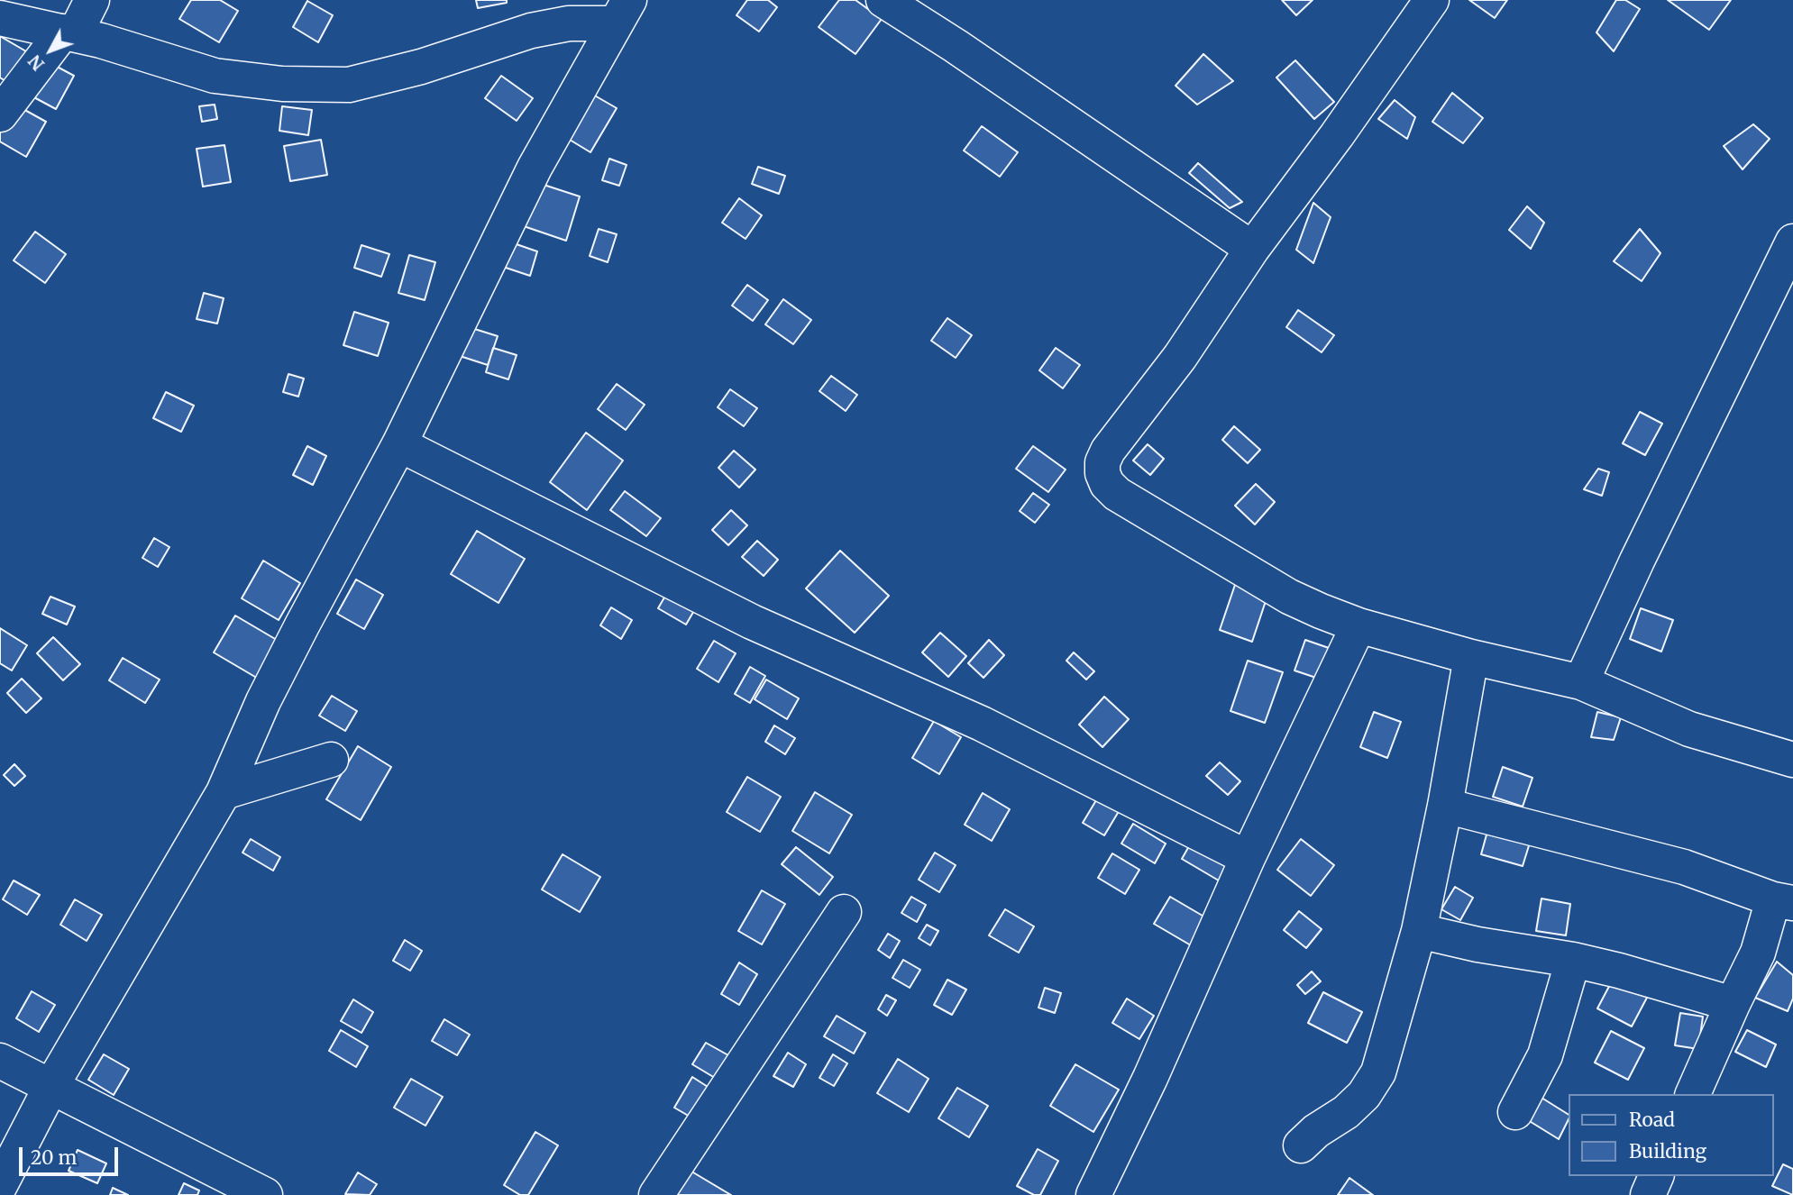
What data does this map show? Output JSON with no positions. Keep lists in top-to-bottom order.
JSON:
{
  "legend": ["Road", "Building"],
  "scale_bar": "20 m",
  "north": "bottom left"
}
